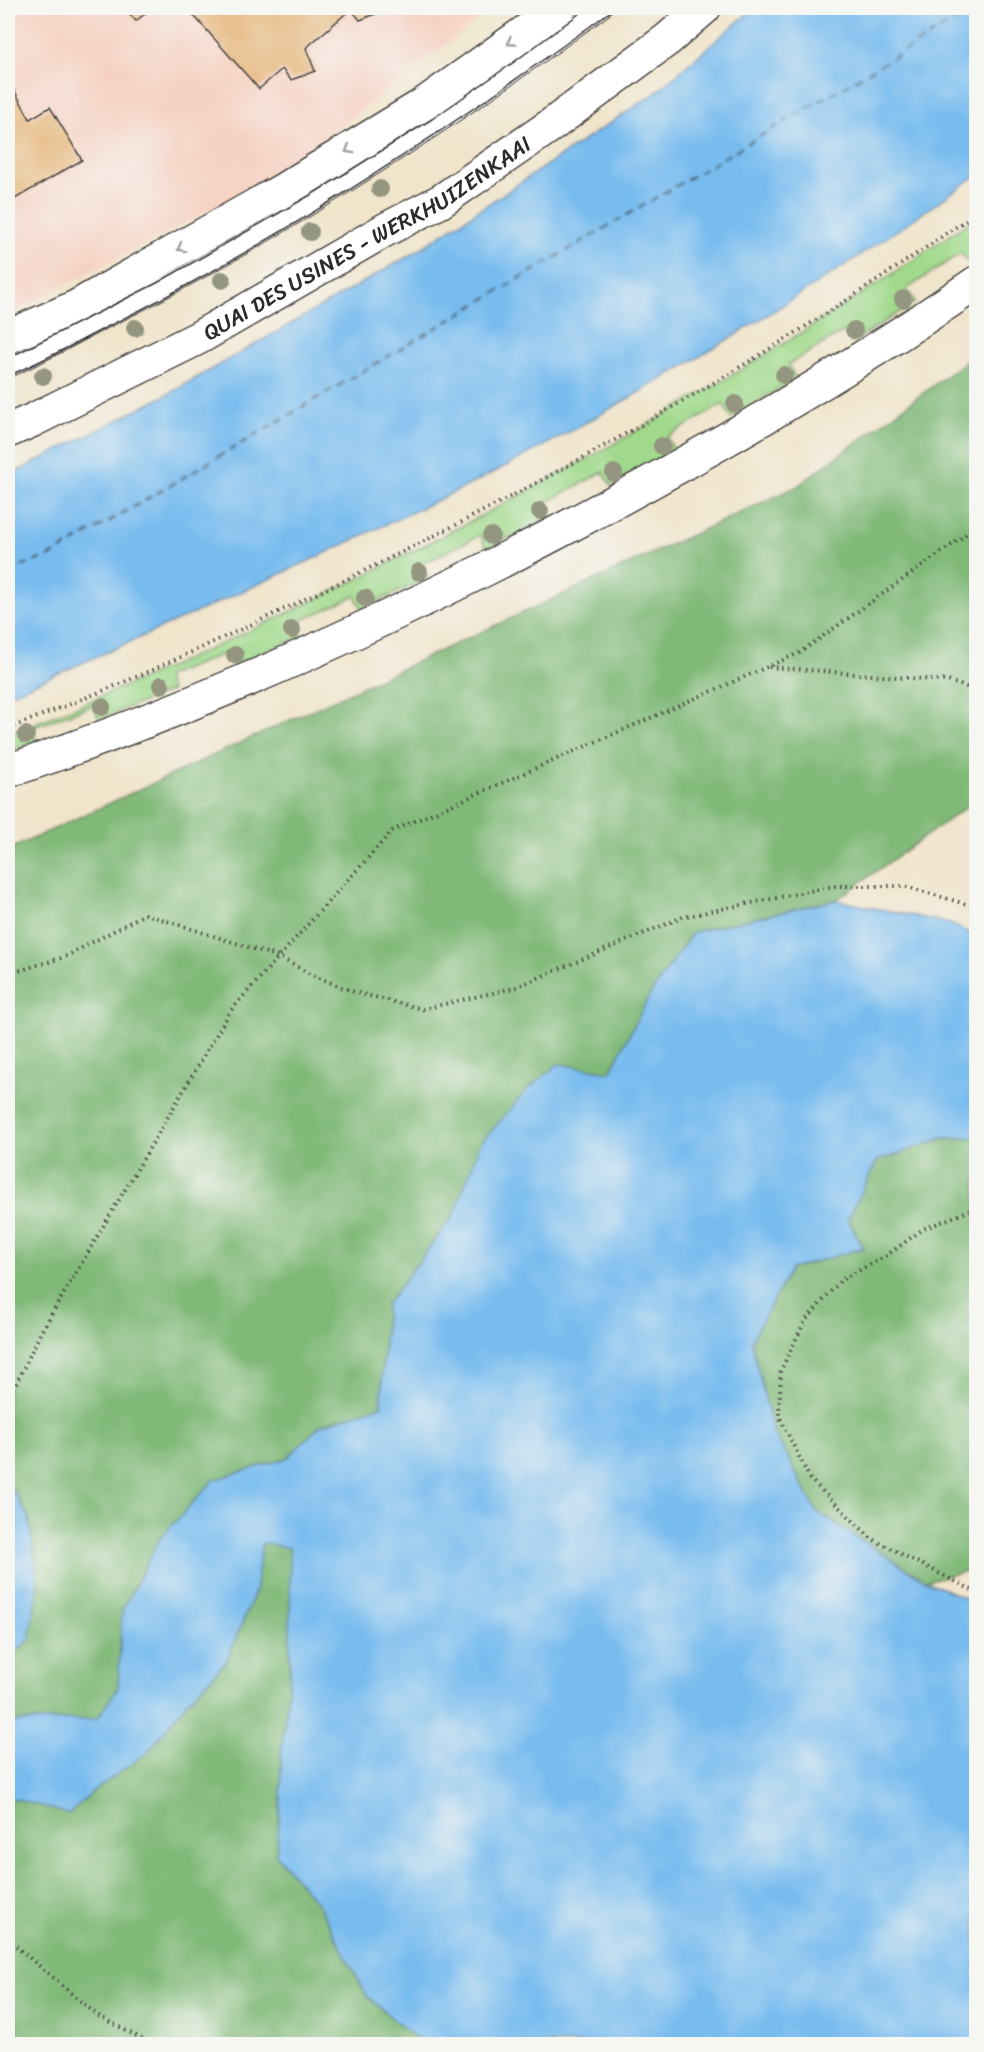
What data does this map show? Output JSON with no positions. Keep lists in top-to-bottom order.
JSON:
{
  "streets": {
    "main road": ["QUAI DES USINES - WERKHUIZENKAAI"]
  }
}
